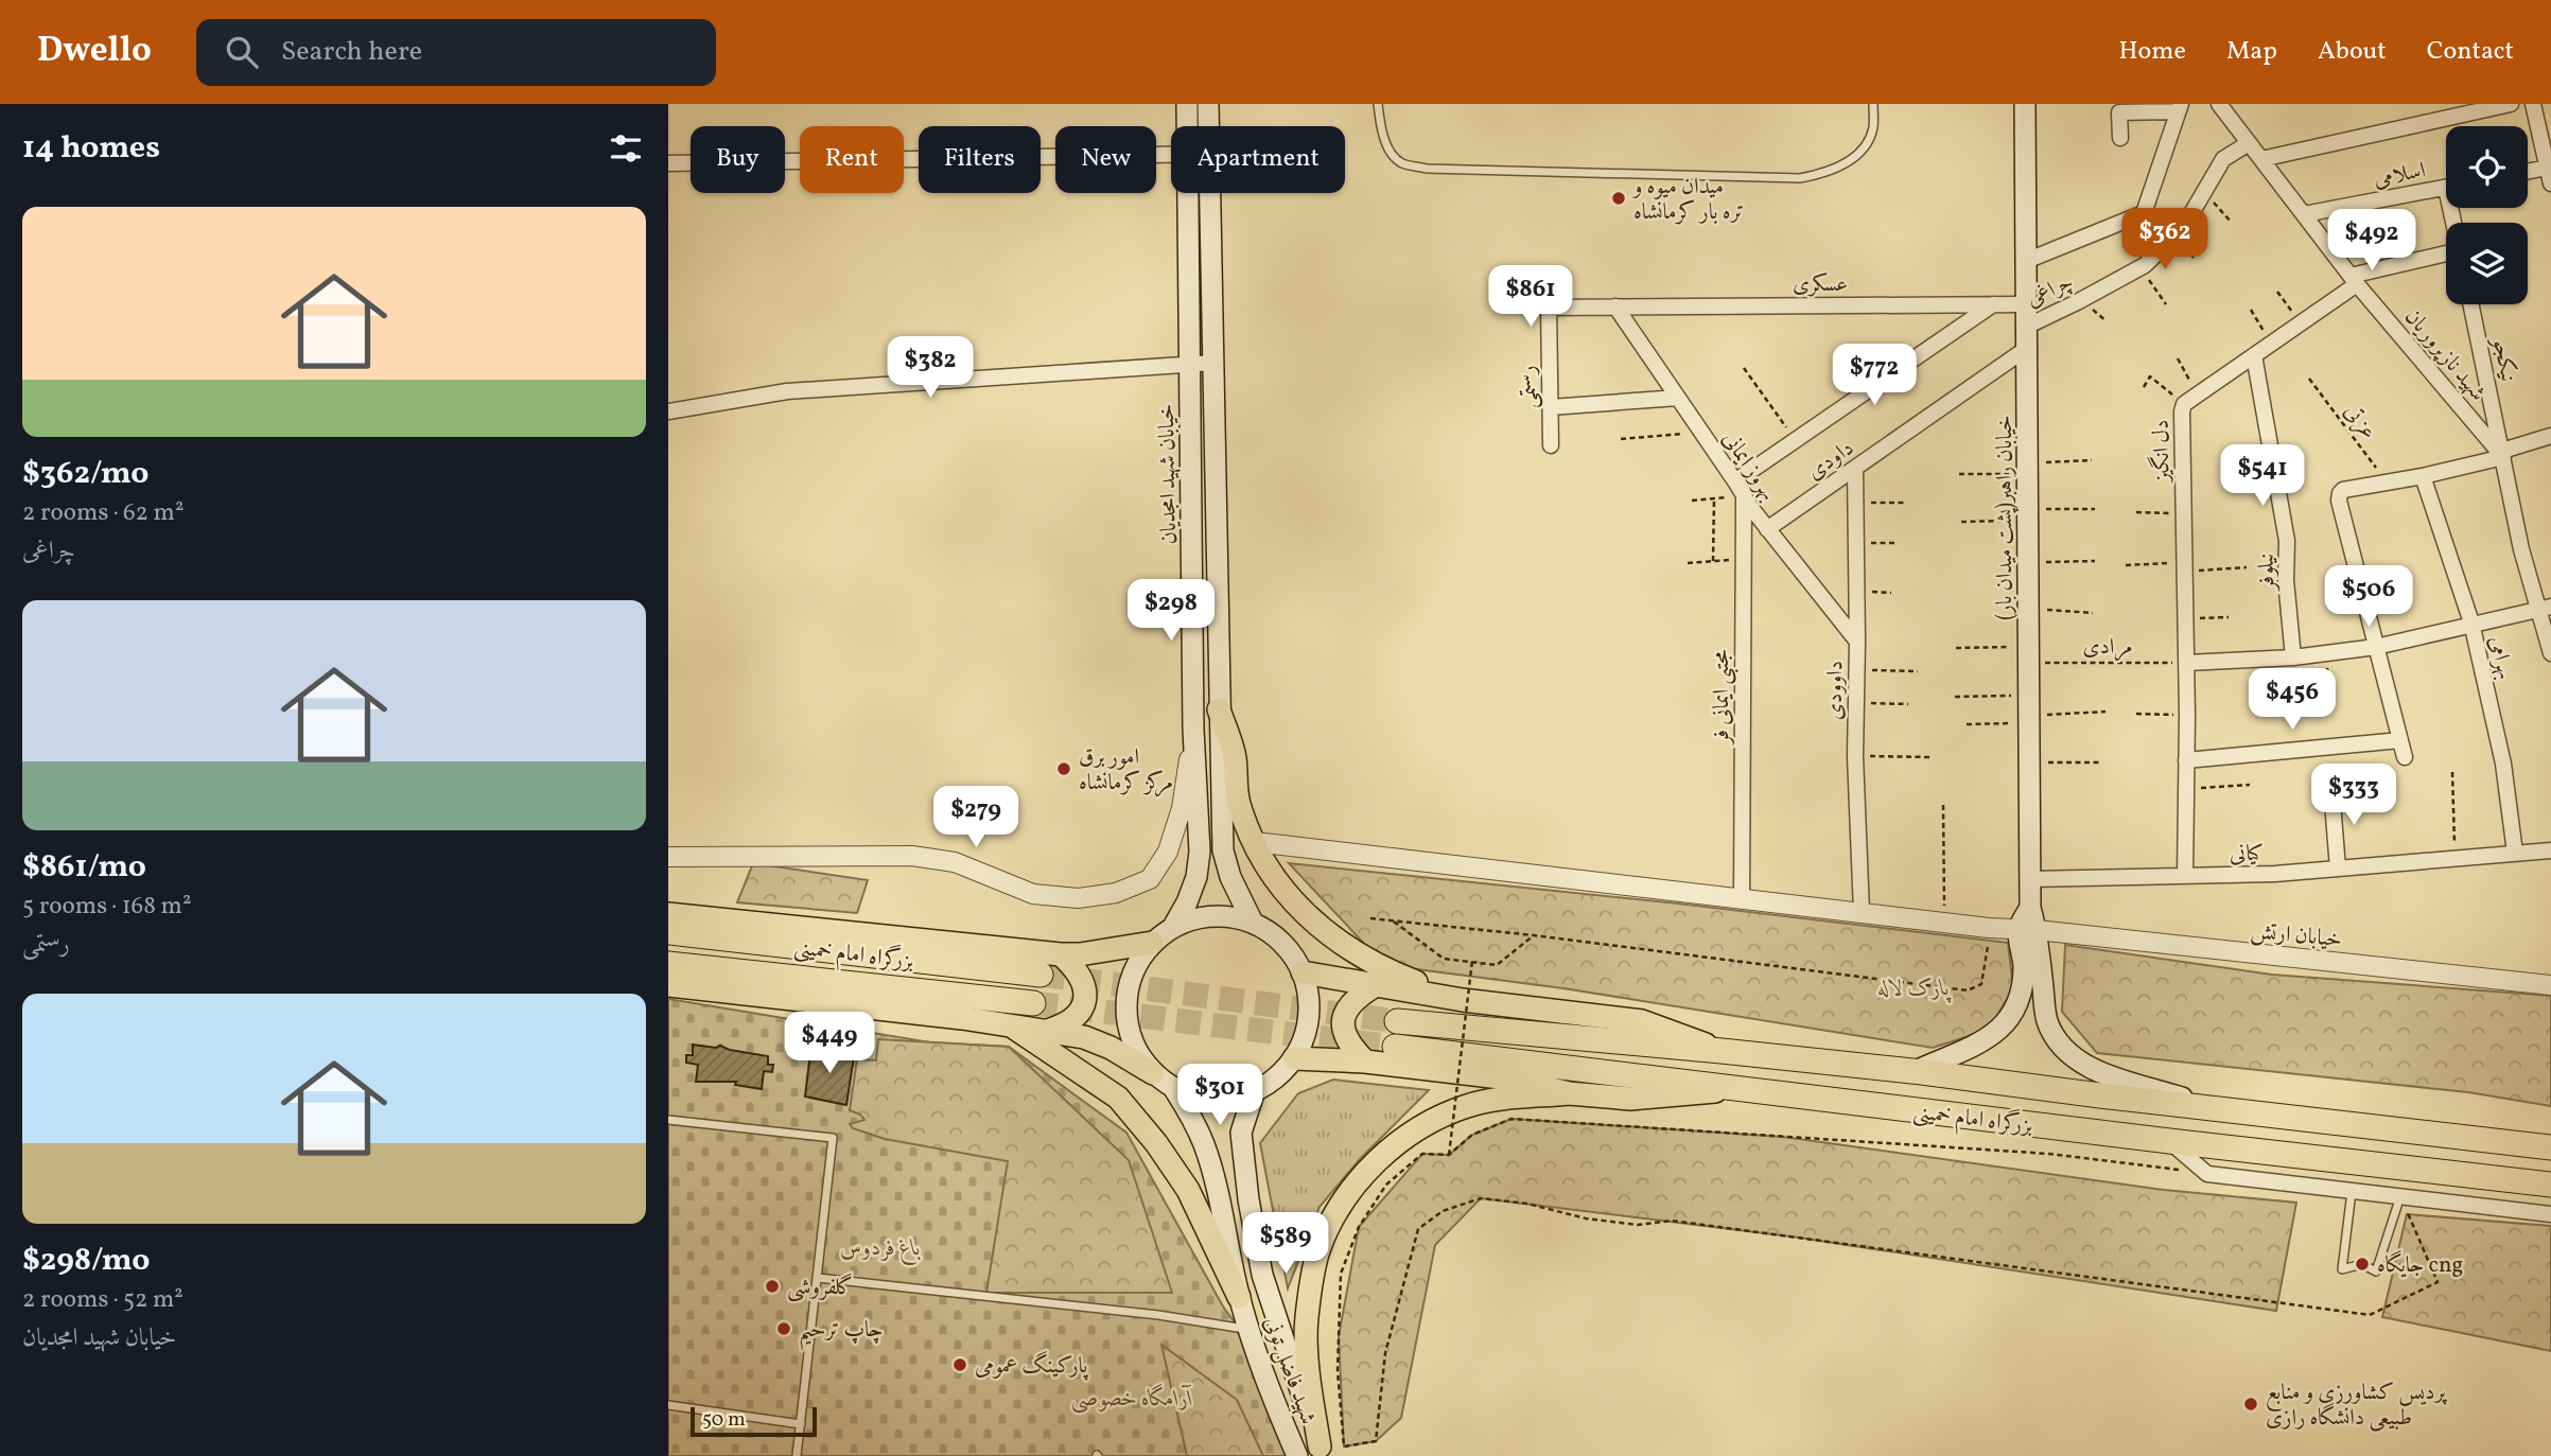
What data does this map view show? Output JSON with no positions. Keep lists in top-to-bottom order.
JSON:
{
  "streets": {
    "highway": ["بزرگراه امام خمینی"],
    "main road": ["خیابان شهید امجدیان", "خیابان راهبر(پشت میدان بار)", "شهید فاضل تونی"],
    "street": [
      "اسلامی",
      "عسکری",
      "چراغی",
      "شهید نازپروریان",
      "نیکجو",
      "رستمی",
      "دل انگیز",
      "داودی",
      "بهروز ایمانی",
      "نیلوفر",
      "بهرامی",
      "داوودی",
      "مجتبی ایمانی فر",
      "کیانی",
      "خیابان ارتش"
    ],
    "path": ["عزتی", "مرادی"]
  },
  "crossings": [
    ["اسلامی", "شهید نازپروریان"],
    ["عسکری", "رستمی"],
    ["عسکری", "بهروز ایمانی"],
    ["عسکری", "خیابان راهبر(پشت میدان بار)"],
    ["چراغی", "شهید نازپروریان"],
    ["چراغی", "خیابان راهبر(پشت میدان بار)"],
    ["شهید نازپروریان", "نیکجو"],
    ["شهید نازپروریان", "دل انگیز"],
    ["رستمی", "بهروز ایمانی"],
    ["دل انگیز", "نیلوفر"],
    ["دل انگیز", "مرادی"],
    ["دل انگیز", "کیانی"],
    ["داودی", "بهروز ایمانی"],
    ["داودی", "خیابان راهبر(پشت میدان بار)"],
    ["داودی", "داوودی"],
    ["بهروز ایمانی", "داوودی"],
    ["بهروز ایمانی", "مجتبی ایمانی فر"],
    ["خیابان شهید امجدیان", "شهید فاضل تونی"],
    ["خیابان راهبر(پشت میدان بار)", "مرادی"],
    ["خیابان راهبر(پشت میدان بار)", "کیانی"],
    ["خیابان راهبر(پشت میدان بار)", "خیابان ارتش"],
    ["بهرامی", "کیانی"],
    ["داوودی", "خیابان ارتش"],
    ["مجتبی ایمانی فر", "خیابان ارتش"]
  ],
  "parks": ["پارک لاله", "باغ فردوس", "آرامگاه خصوصی"],
  "places": [
    "میدان میوه و تره بار کرمانشاه",
    "امور برق مرکز کرمانشاه",
    "جایگاه cng",
    "گلفروشی",
    "چاپ ترحیم",
    "پارکینگ عمومی",
    "پردیس کشاورزی و منابع طبیعی دانشگاه رازی"
  ],
  "scale_bar": "50 m",
  "page": {
    "header": "Dwello",
    "search": "Search here",
    "nav": [
      "Home",
      "Map",
      "About",
      "Contact"
    ],
    "heading": "14 homes",
    "chip": [
      "Buy",
      "Rent",
      "Filters",
      "New",
      "Apartment"
    ],
    "list": [
      {
        "name": "$362/mo",
        "note": "2 rooms · 62 m² · چراغی"
      },
      {
        "name": "$861/mo",
        "note": "5 rooms · 168 m² · رستمی"
      },
      {
        "name": "$298/mo",
        "note": "2 rooms · 52 m² · خیابان شهید امجدیان"
      }
    ],
    "price": [
      "$362",
      "$492",
      "$861",
      "$382",
      "$772",
      "$541",
      "$506",
      "$298",
      "$456",
      "$333",
      "$279",
      "$449",
      "$301",
      "$589"
    ],
    "scale": "50 m"
  }
}
